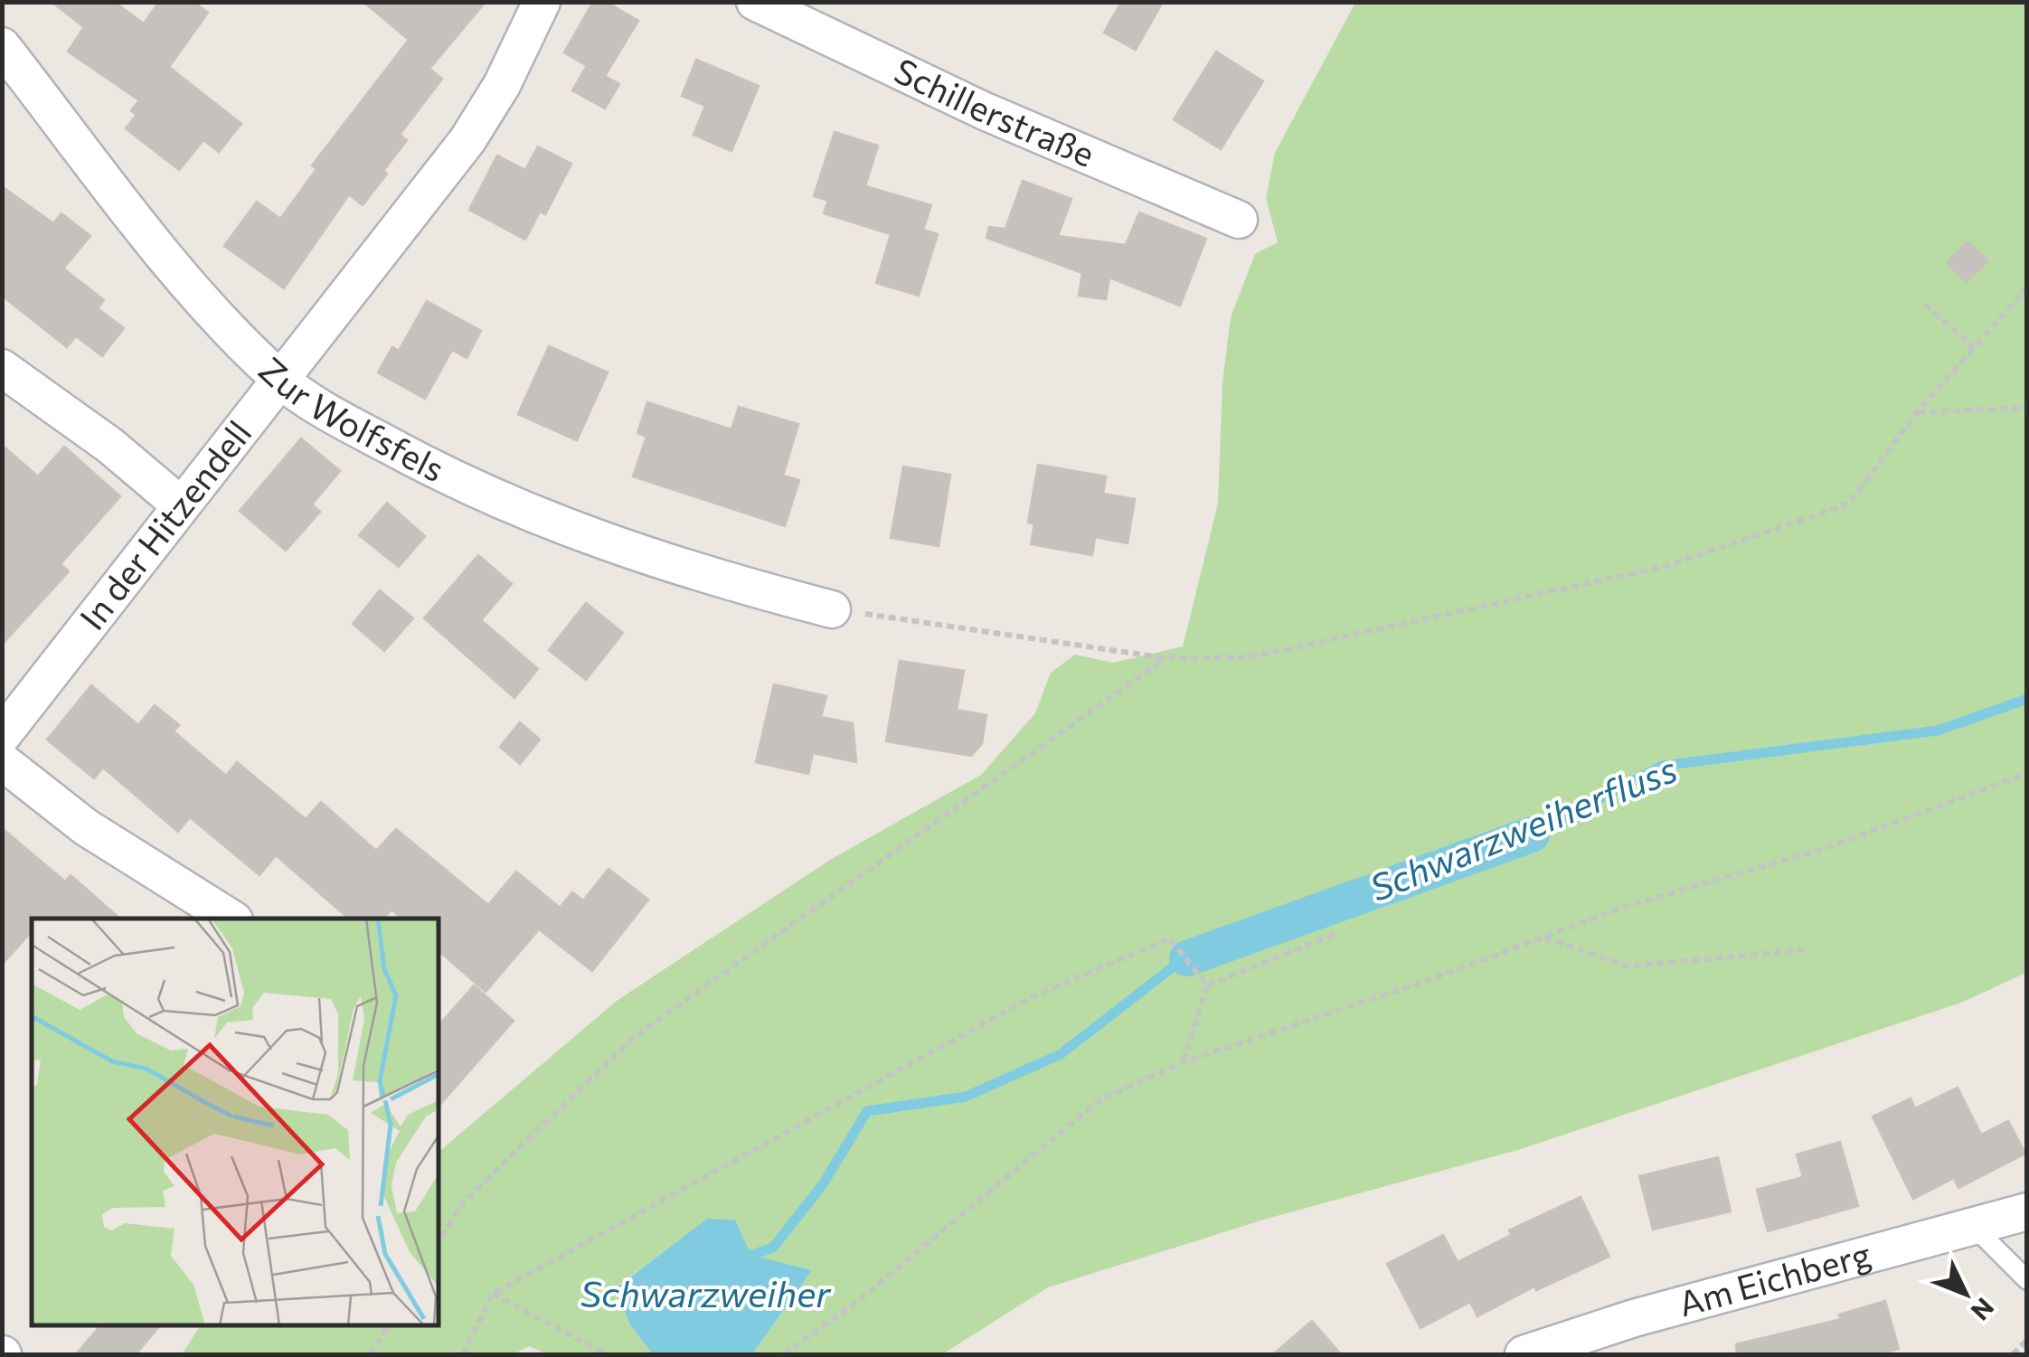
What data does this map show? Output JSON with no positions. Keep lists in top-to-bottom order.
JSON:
{
  "streets": {
    "street": [
      "Schillerstraße",
      "Zur Wolfsfels",
      "In der Hitzendell",
      "Am Eichberg"
    ]
  },
  "crossings": [
    ["Zur Wolfsfels", "In der Hitzendell"]
  ],
  "water": ["Schwarzweiherfluss", "Schwarzweiher"],
  "north": "bottom right"
}
